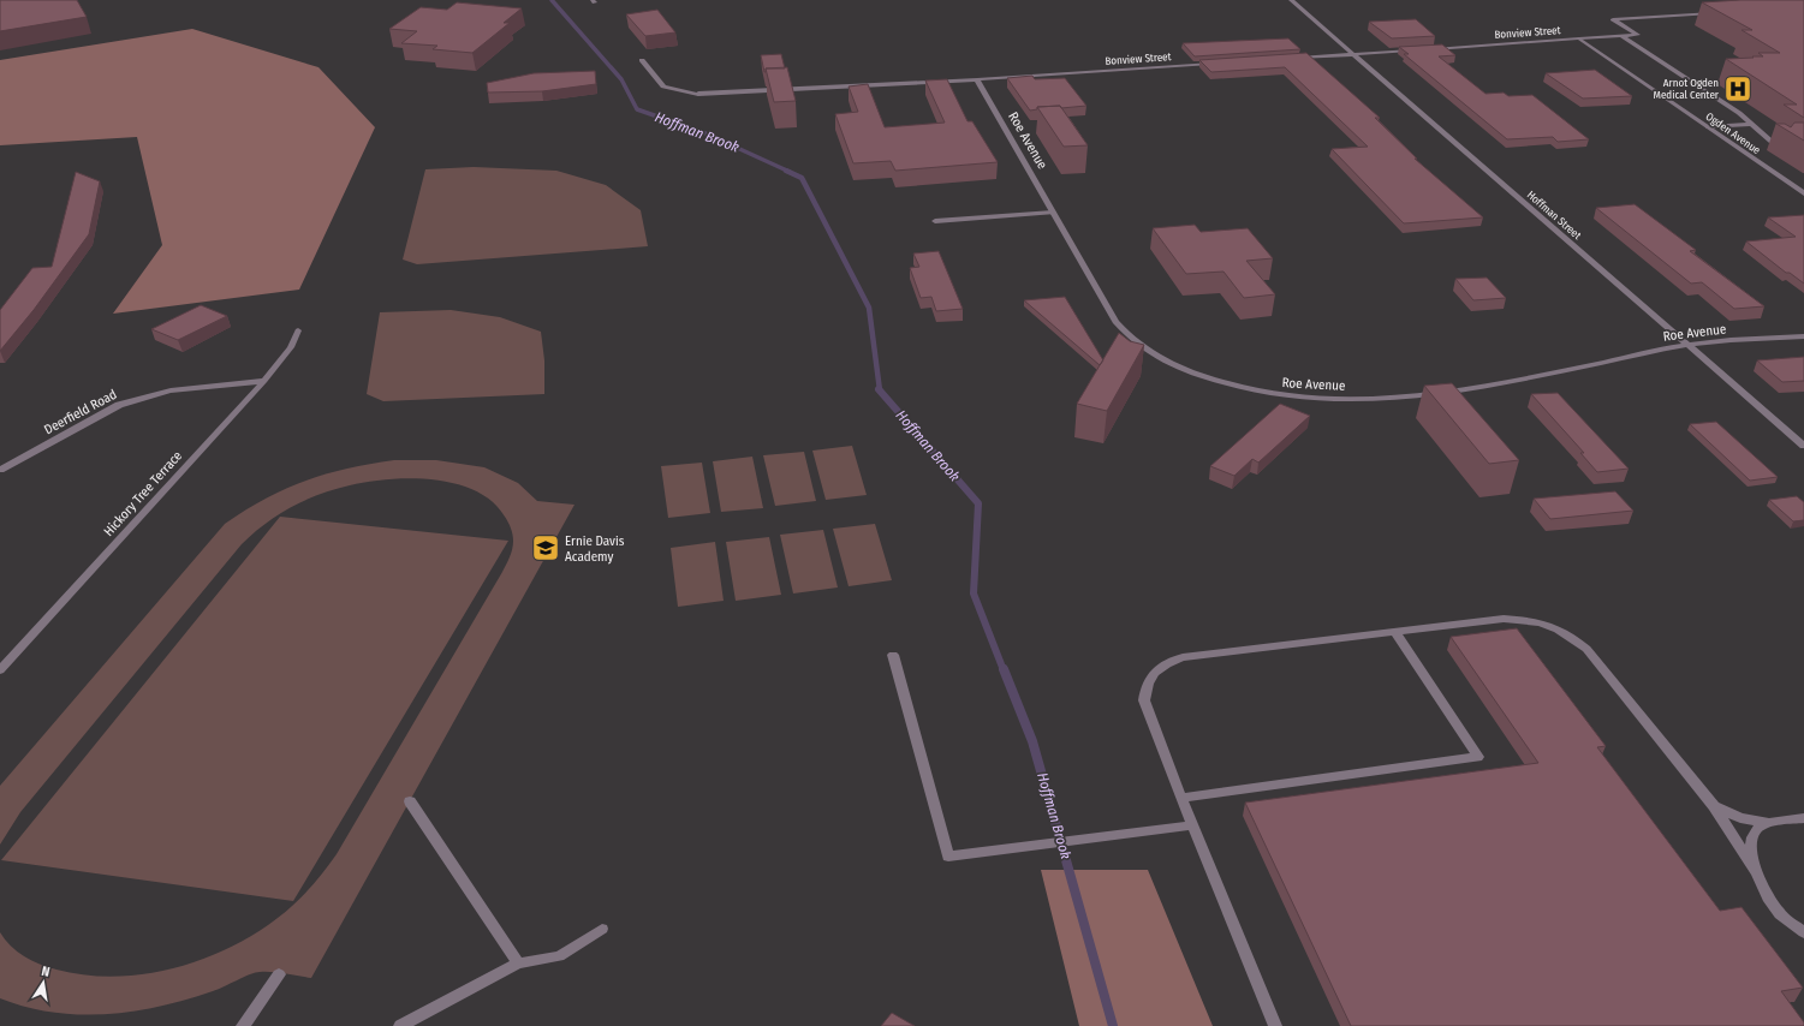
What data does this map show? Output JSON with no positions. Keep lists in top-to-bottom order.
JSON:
{
  "streets": {
    "street": [
      "Bonview Street",
      "Ogden Avenue",
      "Roe Avenue",
      "Hoffman Street",
      "Deerfield Road",
      "Hickory Tree Terrace"
    ]
  },
  "crossings": [
    ["Bonview Street", "Ogden Avenue"],
    ["Bonview Street", "Roe Avenue"],
    ["Roe Avenue", "Hoffman Street"],
    ["Deerfield Road", "Hickory Tree Terrace"]
  ],
  "water": ["Hoffman Brook"],
  "places": {
    "hospital": ["Arnot Ogden Medical Center"],
    "school or university": ["Ernie Davis Academy"]
  },
  "north": "top"
}
